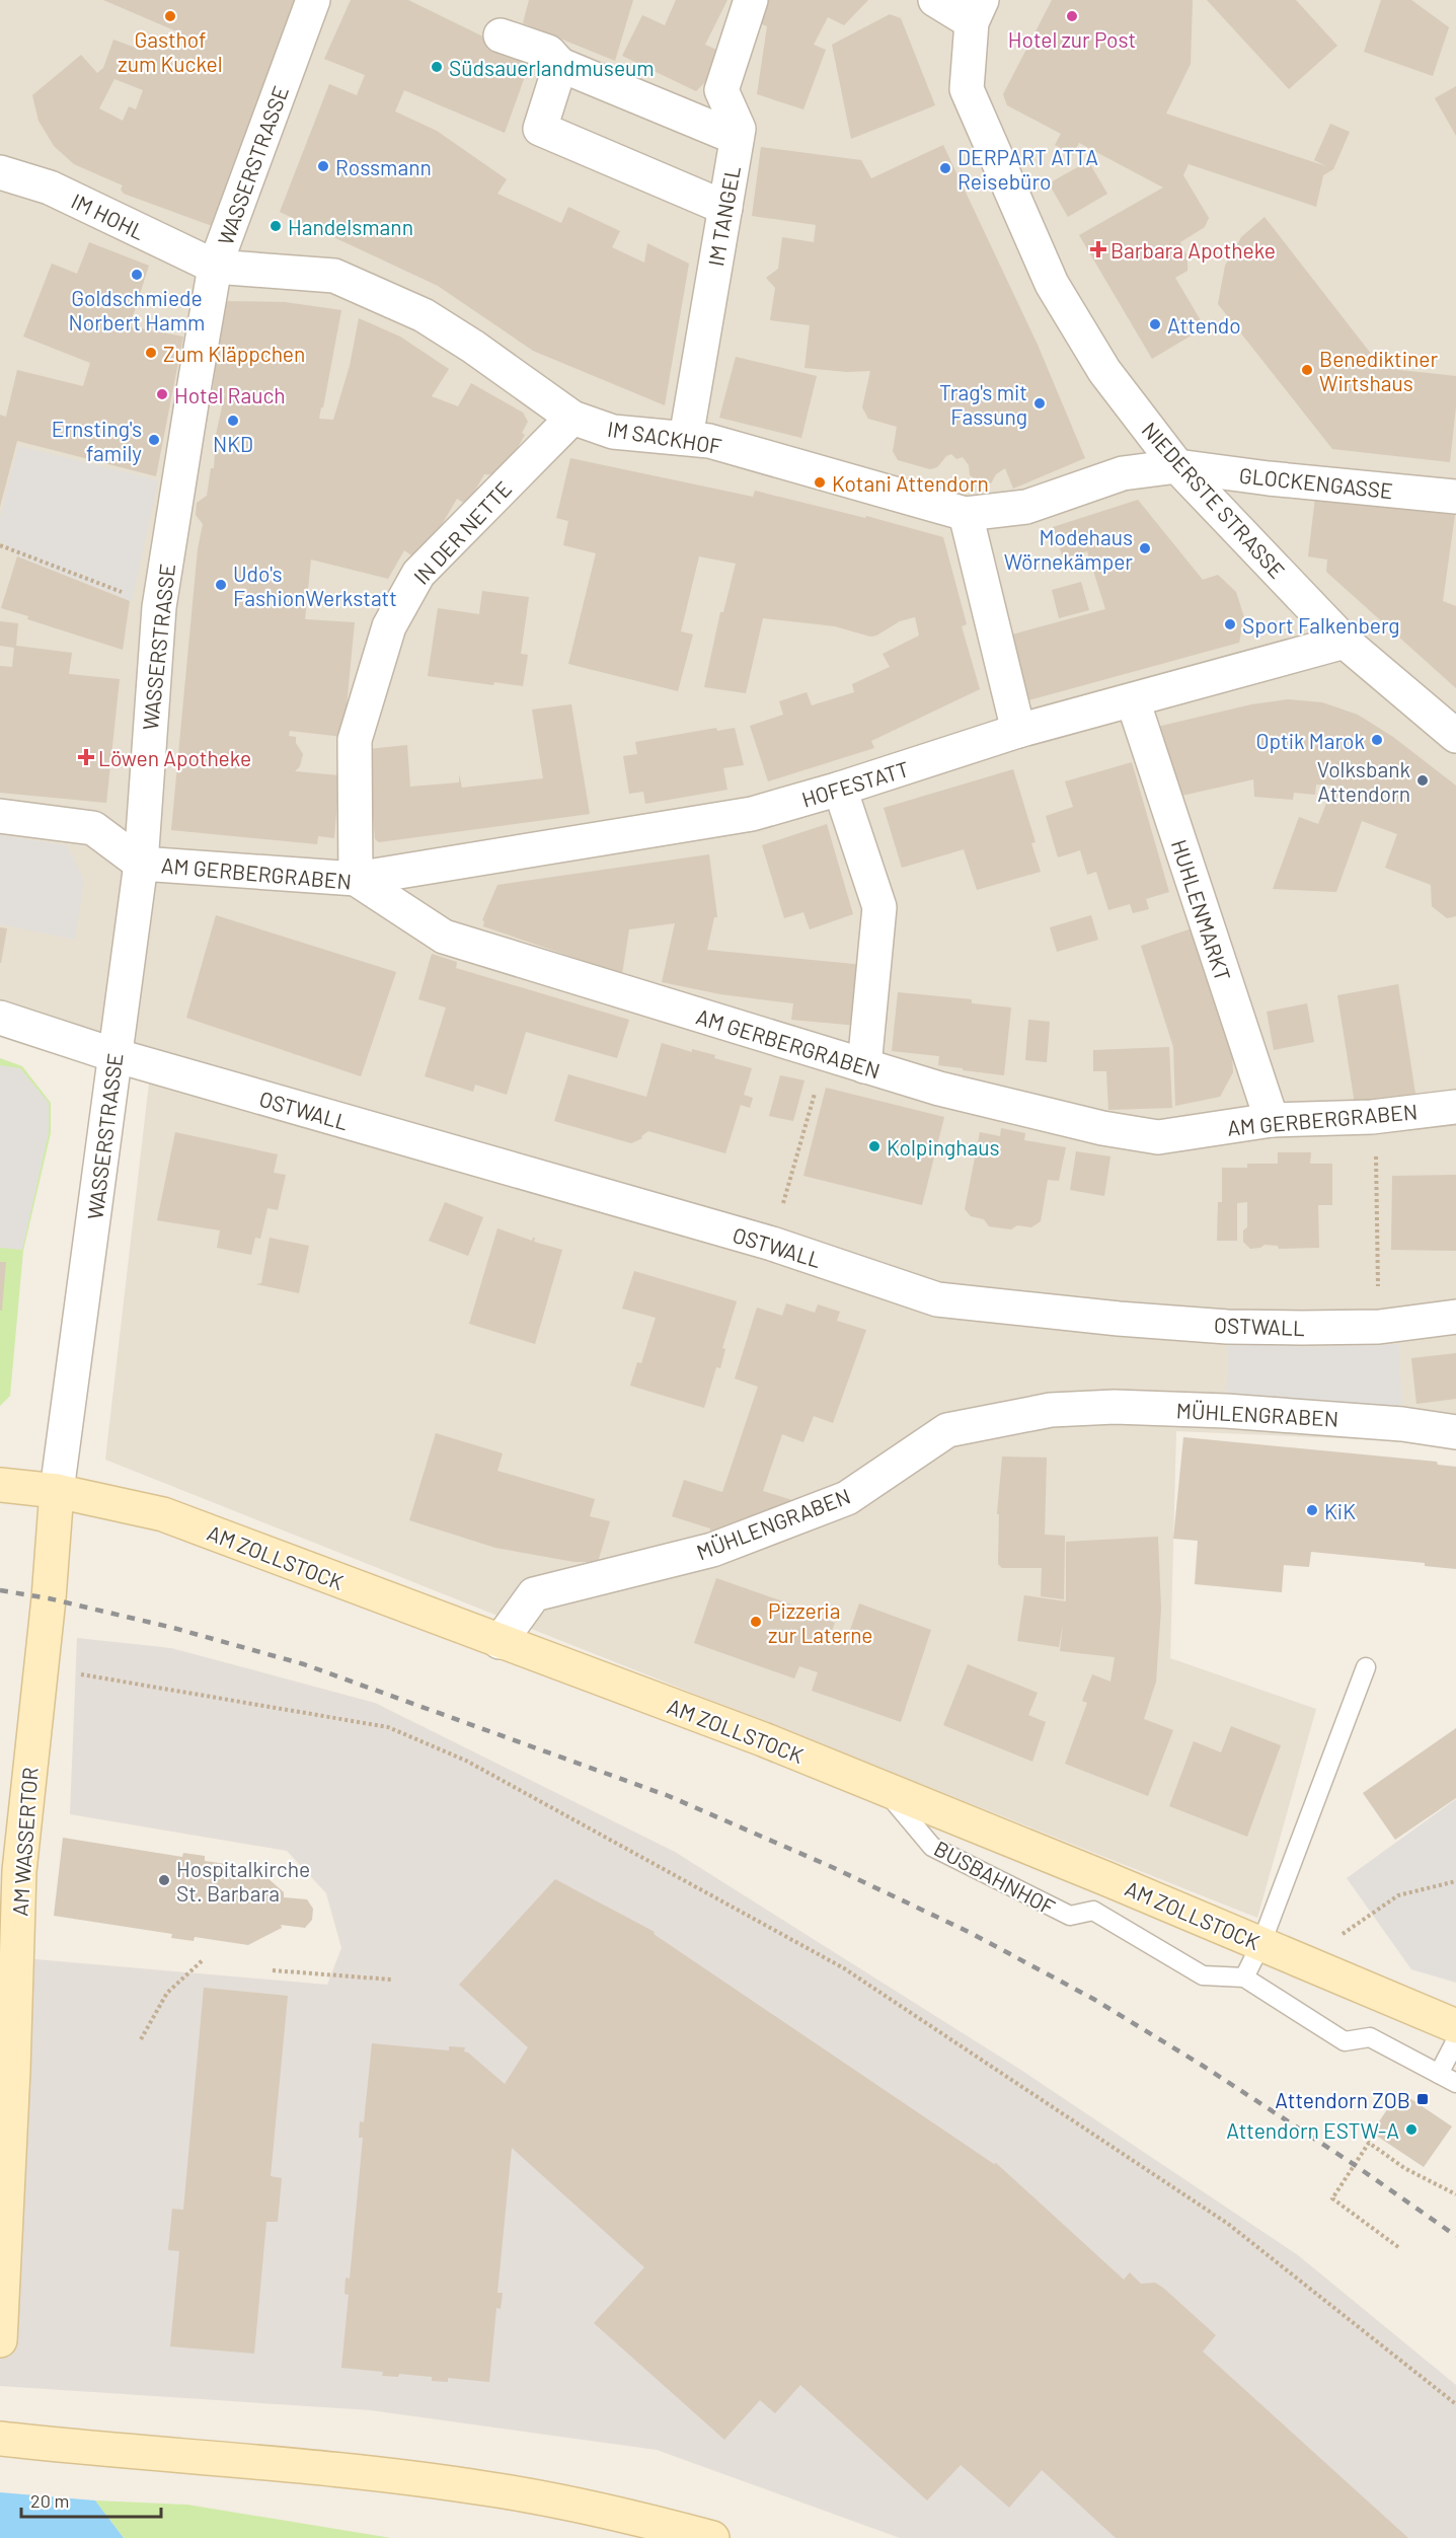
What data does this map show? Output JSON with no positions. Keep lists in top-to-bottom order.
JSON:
{
  "streets": {
    "main road": ["AM ZOLLSTOCK", "AM WASSERTOR"],
    "street": [
      "WASSERSTRASSE",
      "IM HOHL",
      "IM TANGEL",
      "IM SACKHOF",
      "GLOCKENGASSE",
      "NIEDERSTE STRASSE",
      "IN DER NETTE",
      "HOFESTATT",
      "AM GERBERGRABEN",
      "HUHLENMARKT",
      "OSTWALL",
      "MÜHLENGRABEN"
    ],
    "lane": ["BUSBAHNHOF"]
  },
  "crossings": [
    ["WASSERSTRASSE", "IM HOHL"],
    ["WASSERSTRASSE", "IM SACKHOF"],
    ["WASSERSTRASSE", "AM GERBERGRABEN"],
    ["WASSERSTRASSE", "OSTWALL"],
    ["WASSERSTRASSE", "AM ZOLLSTOCK"],
    ["WASSERSTRASSE", "AM WASSERTOR"],
    ["IM HOHL", "IM SACKHOF"],
    ["IM TANGEL", "IM SACKHOF"],
    ["IM SACKHOF", "GLOCKENGASSE"],
    ["IM SACKHOF", "NIEDERSTE STRASSE"],
    ["IM SACKHOF", "IN DER NETTE"],
    ["GLOCKENGASSE", "NIEDERSTE STRASSE"],
    ["NIEDERSTE STRASSE", "HOFESTATT"],
    ["IN DER NETTE", "HOFESTATT"],
    ["IN DER NETTE", "AM GERBERGRABEN"],
    ["HOFESTATT", "AM GERBERGRABEN"],
    ["HOFESTATT", "HUHLENMARKT"],
    ["AM GERBERGRABEN", "HUHLENMARKT"],
    ["MÜHLENGRABEN", "AM ZOLLSTOCK"],
    ["AM ZOLLSTOCK", "AM WASSERTOR"],
    ["AM ZOLLSTOCK", "BUSBAHNHOF"]
  ],
  "places": {
    "other": [
      "Gasthof zum Kuckel",
      "Hotel zur Post",
      "Südsauerlandmuseum",
      "Rossmann",
      "DERPART ATTA Reisebüro",
      "Handelsmann",
      "Goldschmiede Norbert Hamm",
      "Attendo",
      "Zum Kläppchen",
      "Benediktiner Wirtshaus",
      "Hotel Rauch",
      "Trag's mit Fassung",
      "NKD",
      "Ernsting's family",
      "Kotani Attendorn",
      "Modehaus Wörnekämper",
      "Udo's FashionWerkstatt",
      "Sport Falkenberg",
      "Optik Marok",
      "Volksbank Attendorn",
      "Kolpinghaus",
      "KiK",
      "Pizzeria zur Laterne",
      "Hospitalkirche St. Barbara",
      "Attendorn ESTW-A"
    ],
    "health": ["Barbara Apotheke", "Löwen Apotheke"],
    "transit": ["Attendorn ZOB"]
  },
  "scale_bar": "20 m"
}
